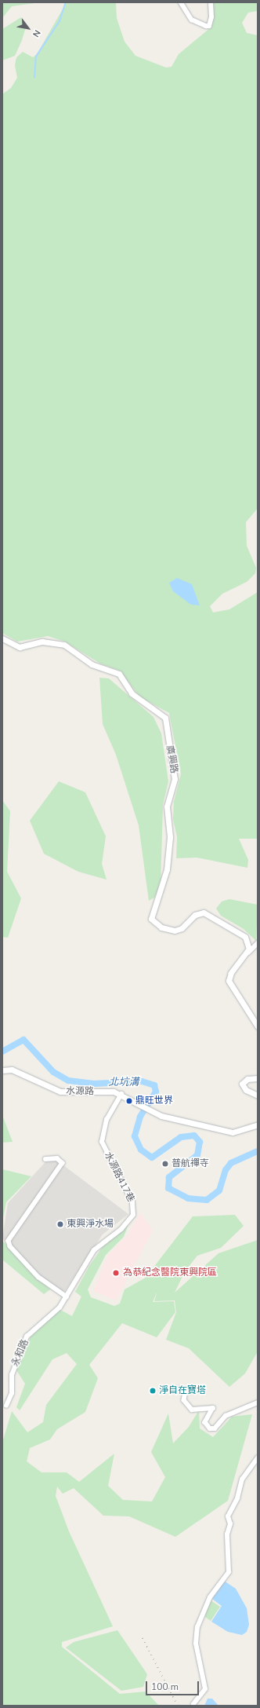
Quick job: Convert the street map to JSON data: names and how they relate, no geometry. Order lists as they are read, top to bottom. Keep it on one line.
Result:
{"streets":{"street":["廣興路","水源路","水源路417巷","永和路"]},"crossings":[["水源路","水源路417巷"],["水源路417巷","永和路"]],"water":["北坑溝"],"places":["鼎旺世界","普航禪寺","東興淨水場","為恭紀念醫院東興院區","淨自在寶塔"],"scale_bar":"100 m","north":"bottom right"}
